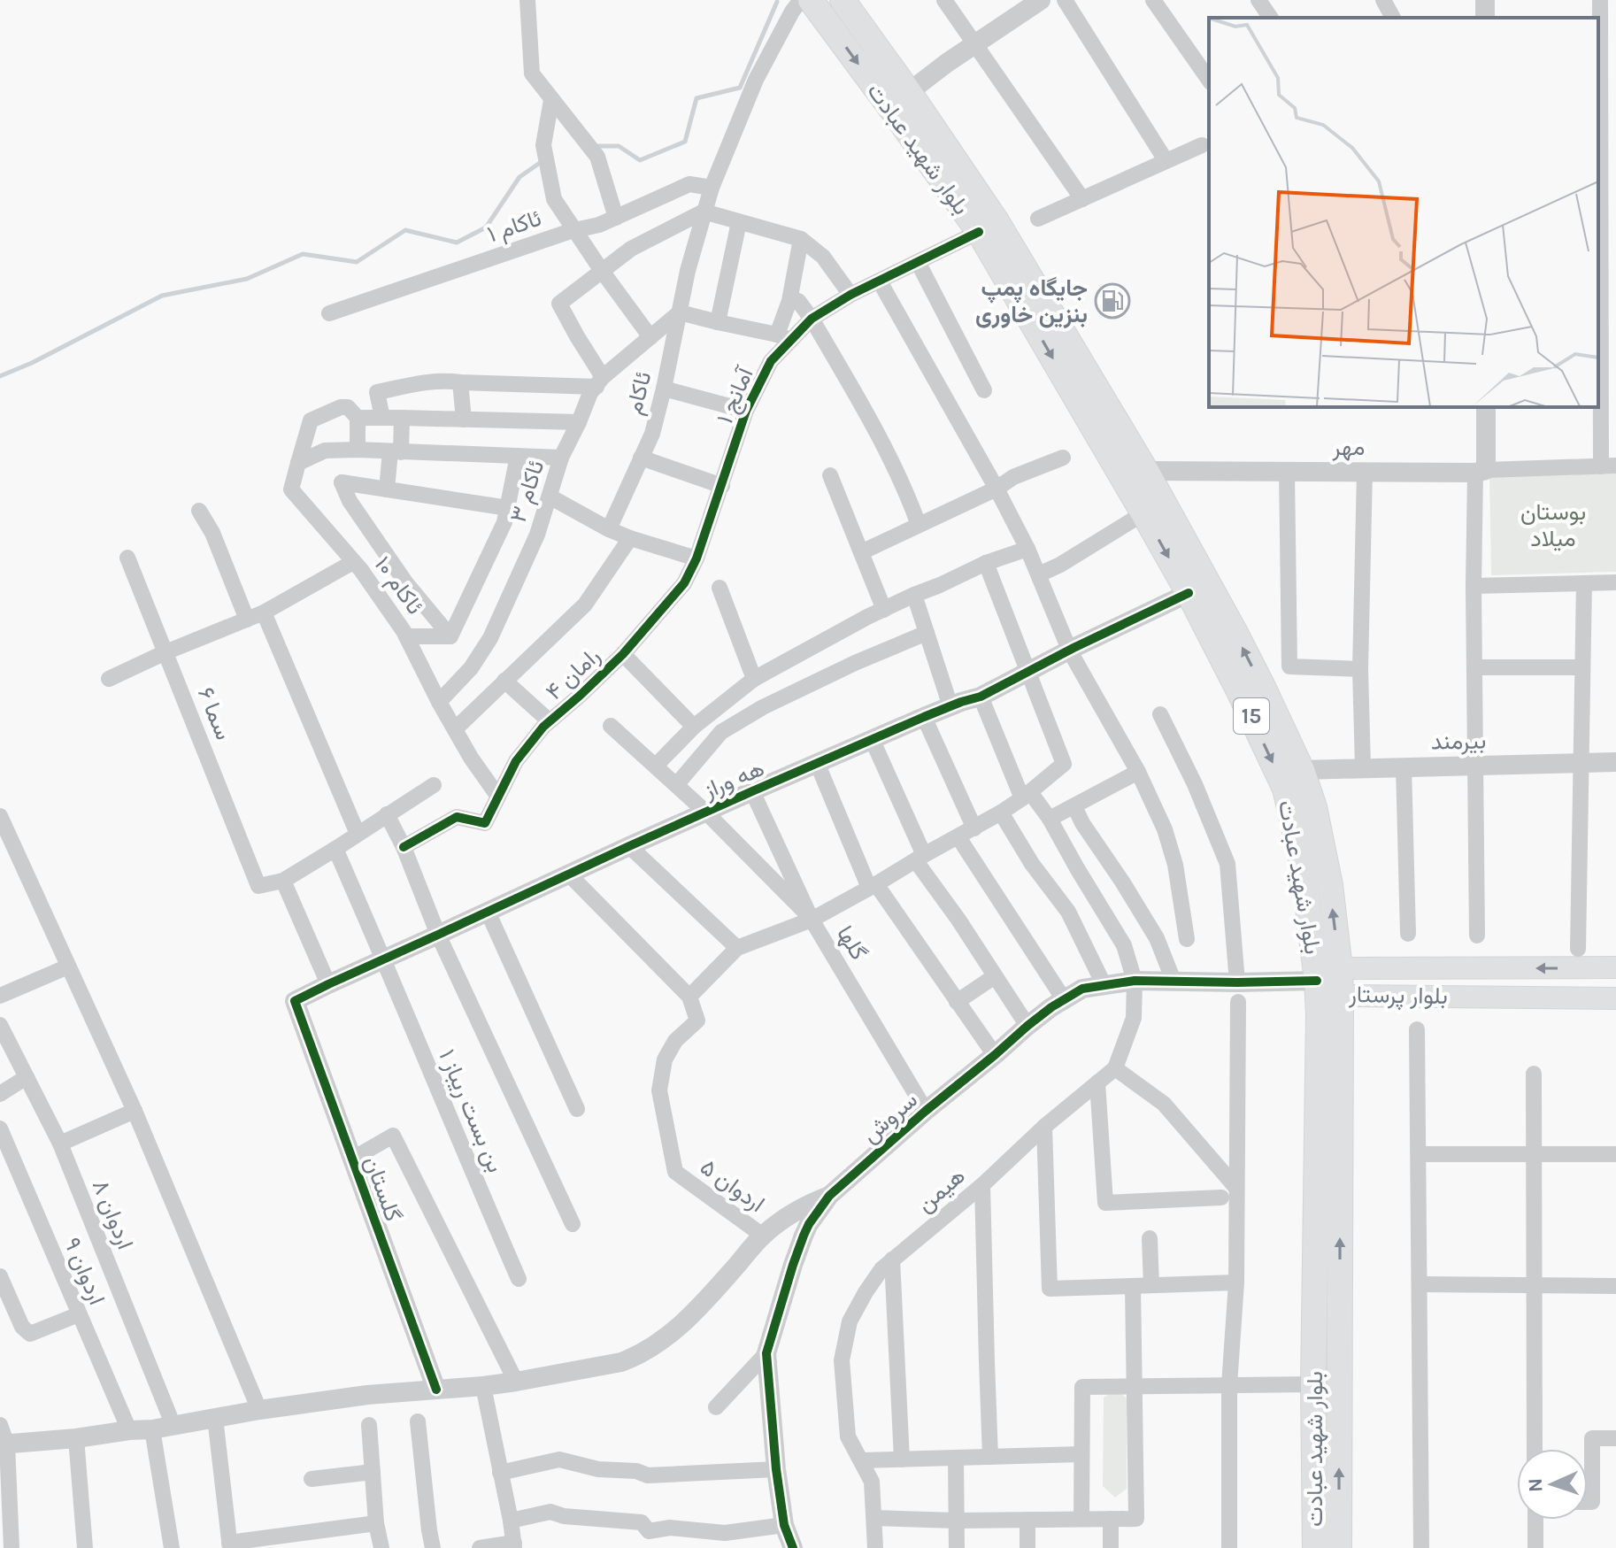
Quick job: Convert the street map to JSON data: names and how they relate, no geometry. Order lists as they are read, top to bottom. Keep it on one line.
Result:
{"streets":{"main road":["بلوار شهید عبادت","15","بلوار پرستار"],"street":["ئاکام ۱","ئاکام","آمانج ۱","مهر","ئاکام ۳","ئاکام ۱۰","رامان ۴","سما ۶","بیرمند","هه وراز","گلها","بن بست ریباز ۱","سروش","اردوان ۵","گلستان","هیمن","اردوان ۸","اردوان ۹"]},"crossings":[["بلوار شهید عبادت","آمانج ۱"],["بلوار شهید عبادت","مهر"],["بلوار شهید عبادت","بیرمند"],["بلوار شهید عبادت","هه وراز"],["بلوار شهید عبادت","بلوار پرستار"],["بلوار شهید عبادت","سروش"],["ئاکام ۱","ئاکام"],["ئاکام","ئاکام ۳"],["آمانج ۱","رامان ۴"],["ئاکام ۳","ئاکام ۱۰"],["ئاکام ۱۰","رامان ۴"],["هه وراز","گلها"],["هه وراز","بن بست ریباز ۱"],["هه وراز","گلستان"],["گلها","سروش"],["بلوار پرستار","سروش"]],"parks":["بوستان میلاد"],"places":{"fuel station":["جایگاه پمپ بنزین خاوری"]},"north":"left"}
